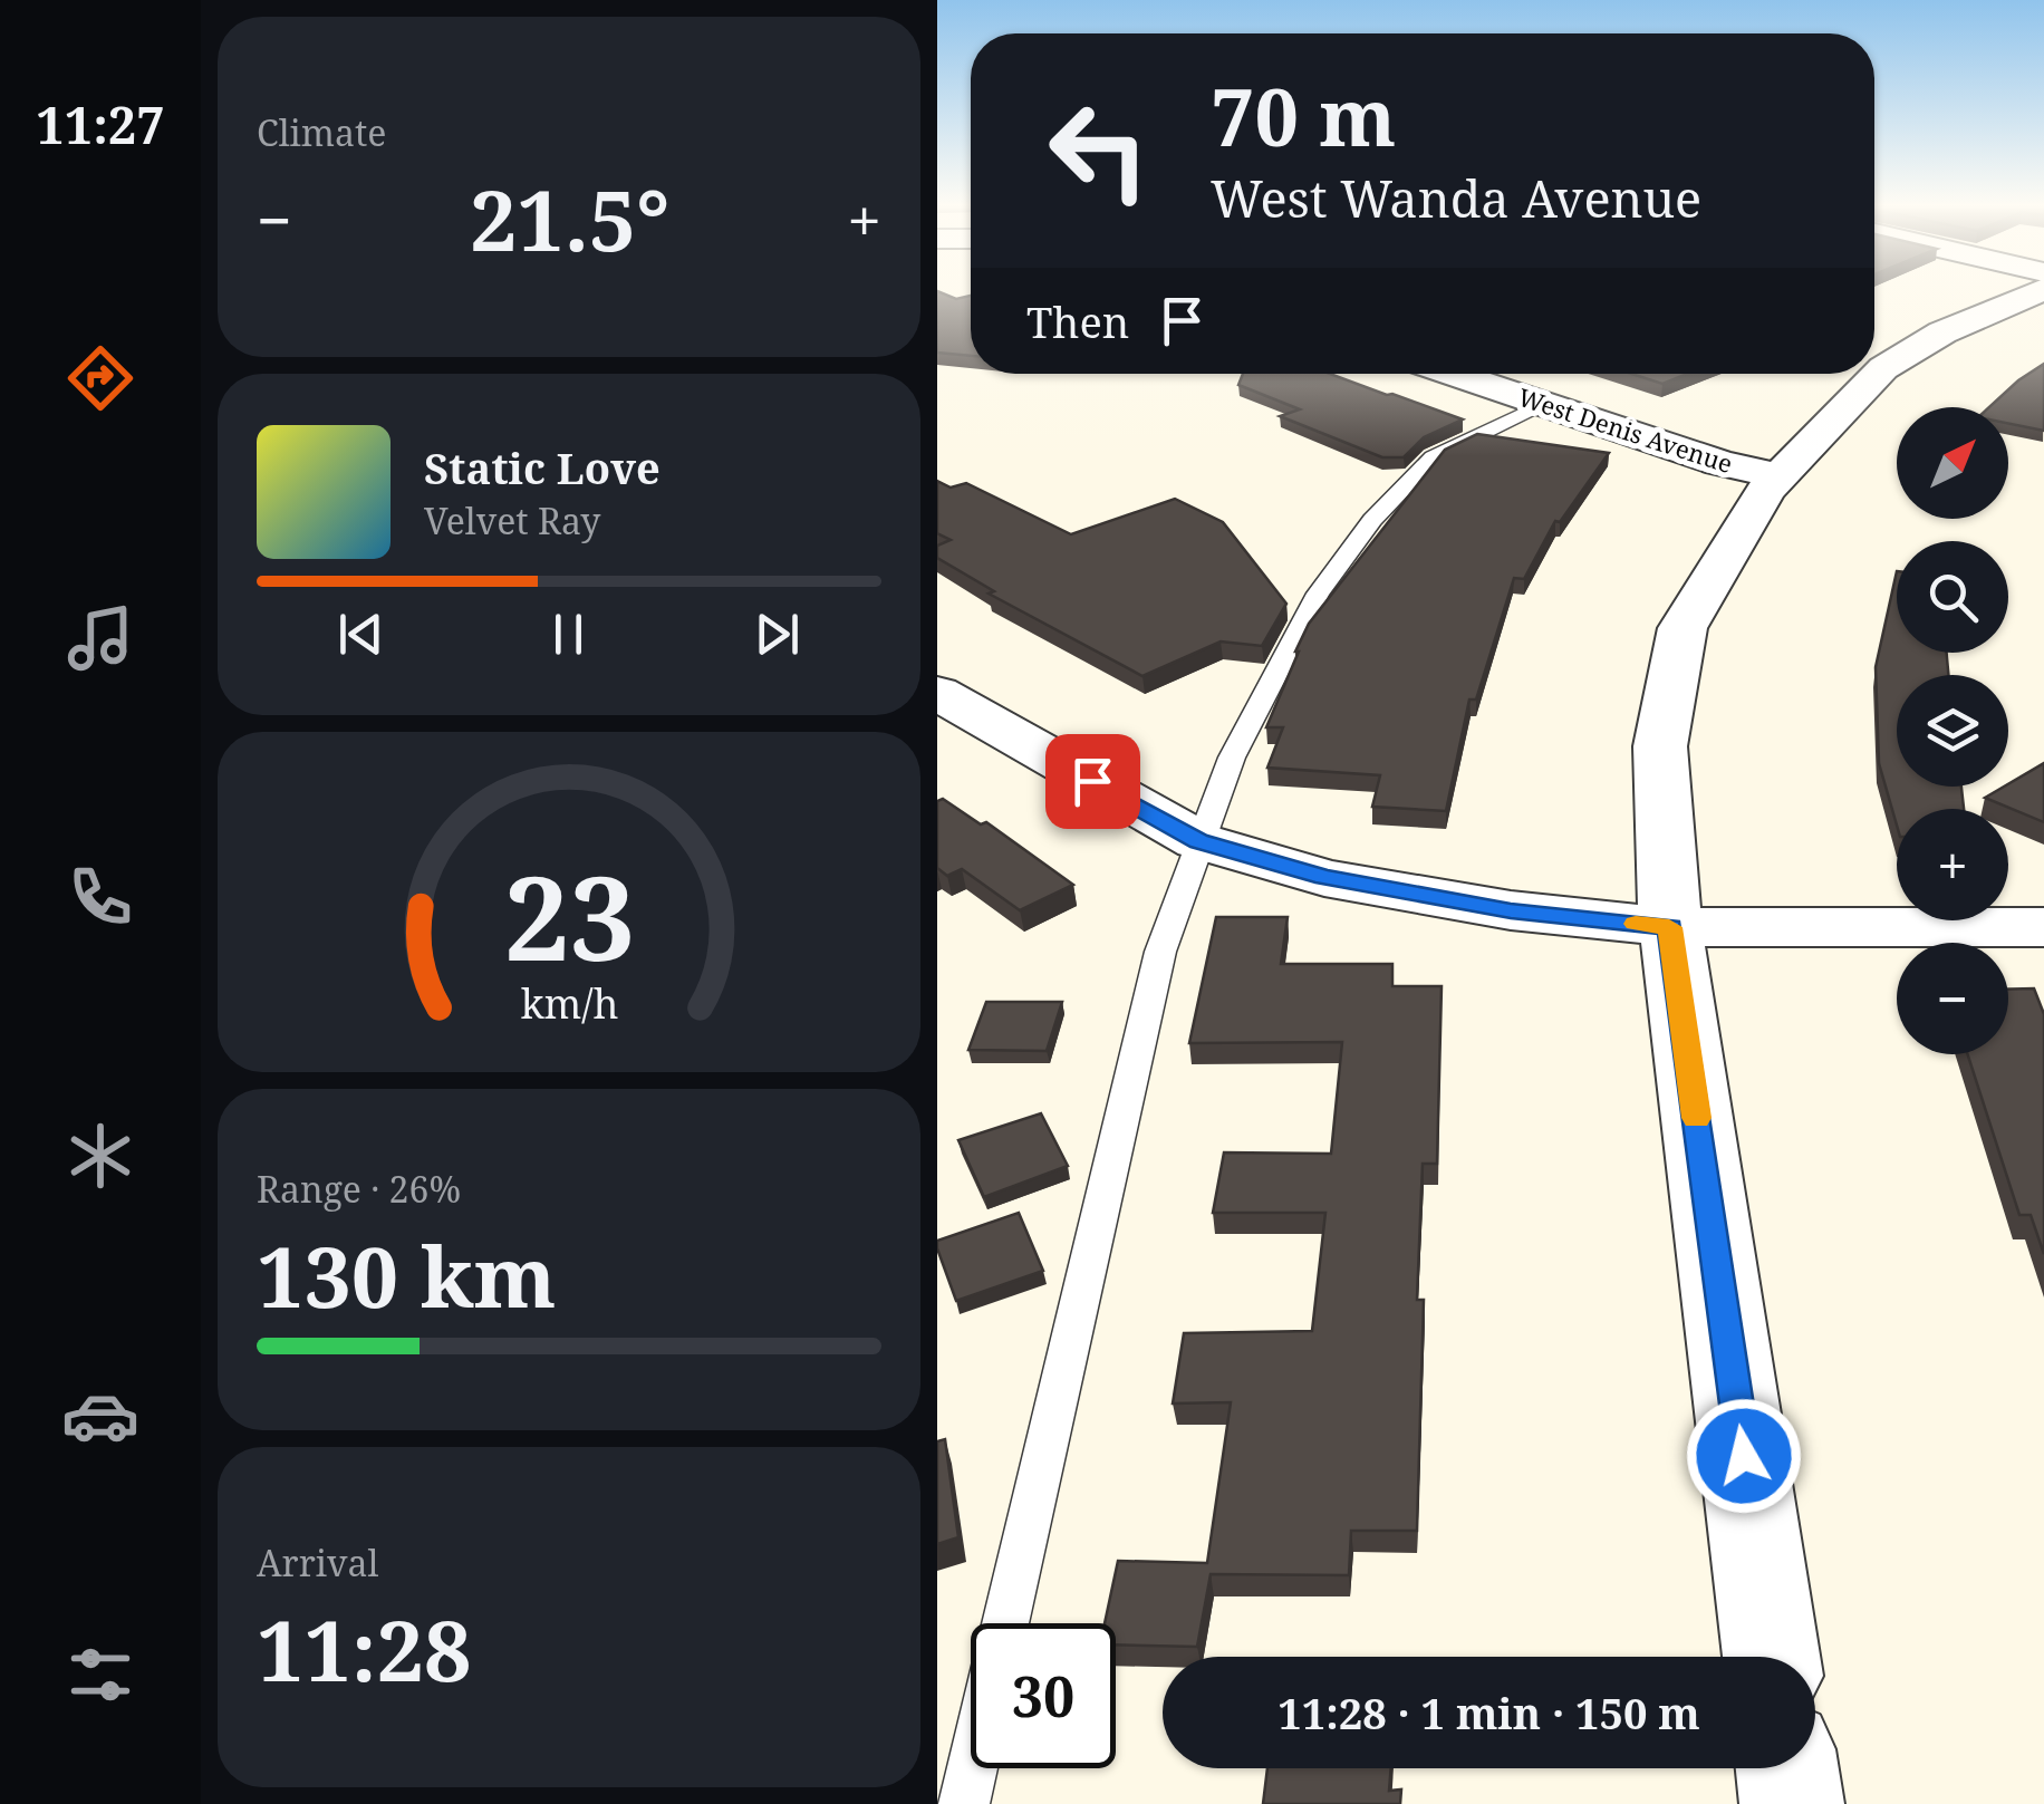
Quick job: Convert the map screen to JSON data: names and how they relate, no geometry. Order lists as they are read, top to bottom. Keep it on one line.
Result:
{"streets":{"street":["West Denis Avenue"]},"north":"top right","page":{"tabs":"11:27","tile":["Climate",["Range · 26%","130 km"],["Arrival","11:28"]],"turn":["70 m","West Wanda Avenue"],"heat":["−","21.5°","+"],"then":"Then","map_buttons":["+","−"],"song":["Static Love","Velvet Ray"],"limit":"30","trip":"11:28 · 1 min · 150 m","gauge":["23","km/h"]}}
